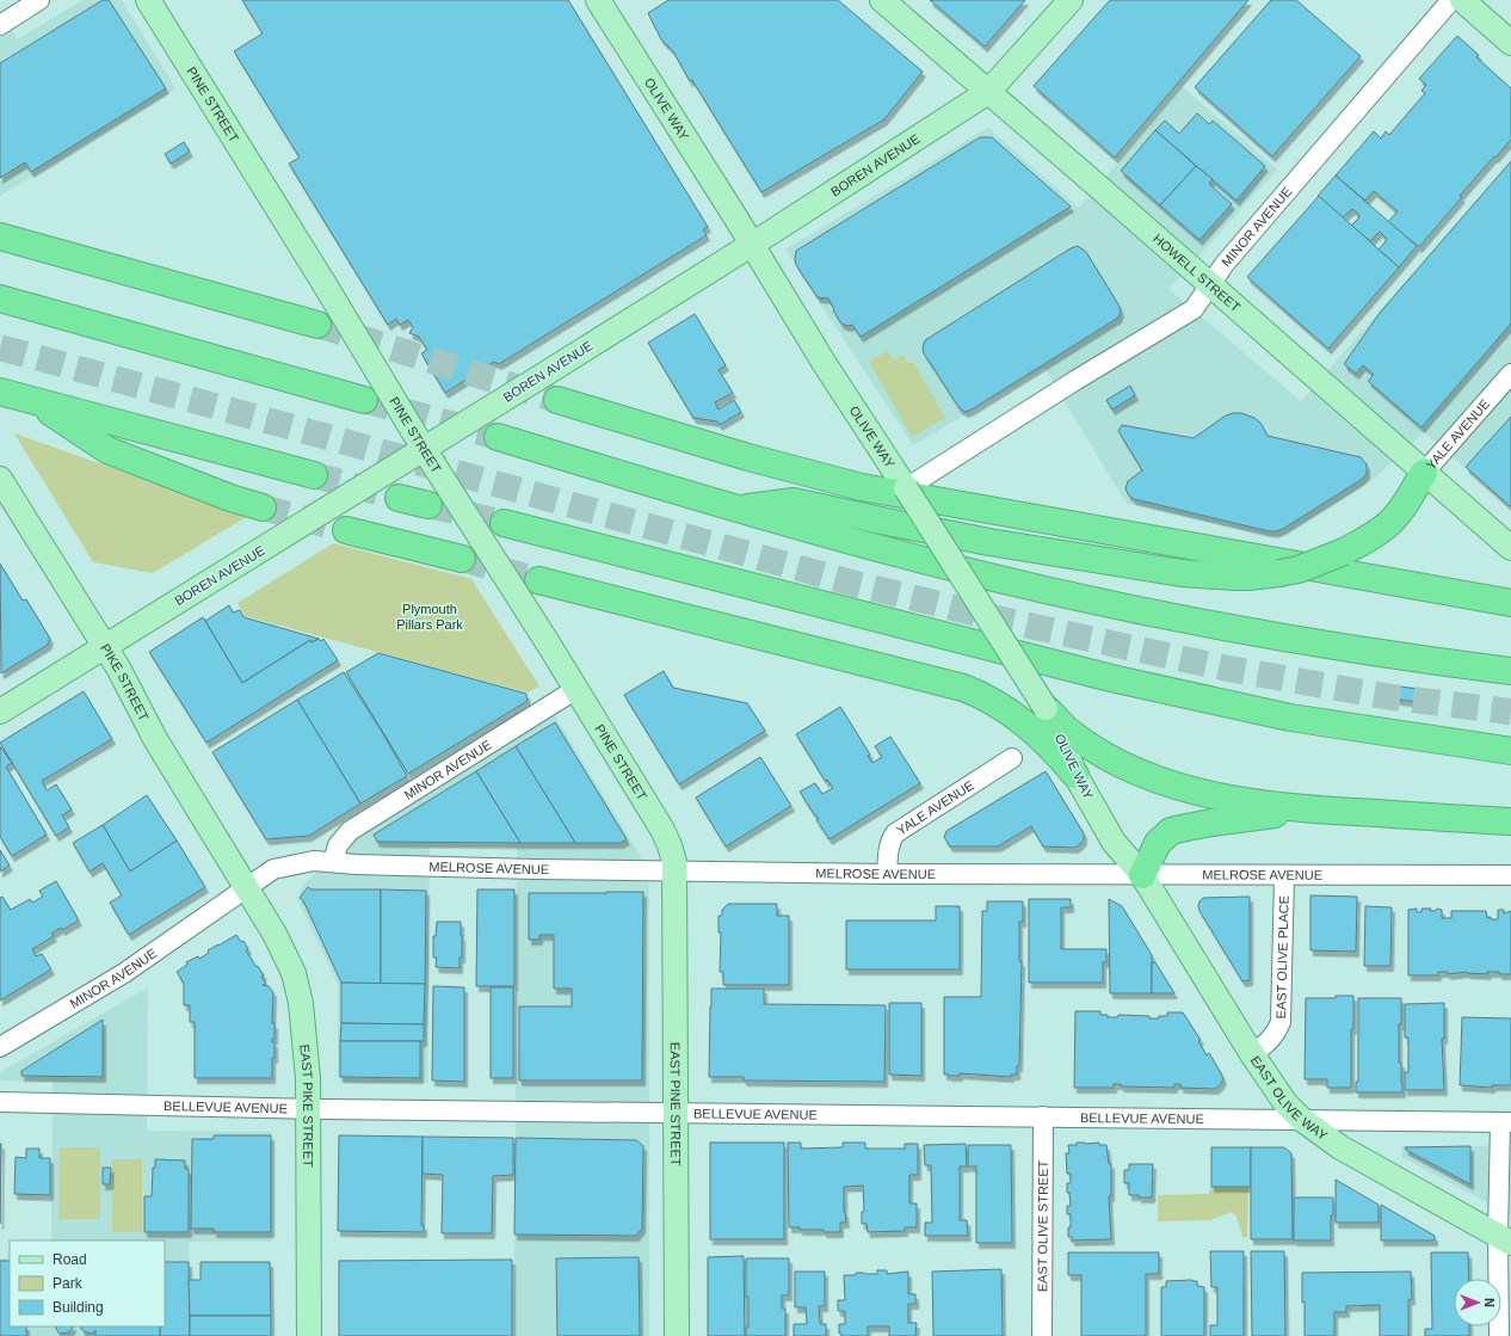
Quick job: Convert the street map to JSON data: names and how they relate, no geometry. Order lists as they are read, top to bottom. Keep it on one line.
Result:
{"streets":{"main road":["PINE STREET","OLIVE WAY","BOREN AVENUE","HOWELL STREET","PIKE STREET","EAST OLIVE WAY","EAST PINE STREET","EAST PIKE STREET"],"street":["MINOR AVENUE","YALE AVENUE","MELROSE AVENUE","EAST OLIVE PLACE","BELLEVUE AVENUE","EAST OLIVE STREET"]},"crossings":[["PINE STREET","BOREN AVENUE"],["PINE STREET","MINOR AVENUE"],["PINE STREET","MELROSE AVENUE"],["PINE STREET","EAST PINE STREET"],["OLIVE WAY","BOREN AVENUE"],["OLIVE WAY","MINOR AVENUE"],["OLIVE WAY","MELROSE AVENUE"],["OLIVE WAY","EAST OLIVE WAY"],["BOREN AVENUE","HOWELL STREET"],["BOREN AVENUE","PIKE STREET"],["MINOR AVENUE","HOWELL STREET"],["MINOR AVENUE","PIKE STREET"],["MINOR AVENUE","MELROSE AVENUE"],["MINOR AVENUE","EAST PIKE STREET"],["HOWELL STREET","YALE AVENUE"],["YALE AVENUE","MELROSE AVENUE"],["PIKE STREET","MELROSE AVENUE"],["PIKE STREET","EAST PIKE STREET"],["MELROSE AVENUE","EAST OLIVE PLACE"],["MELROSE AVENUE","EAST OLIVE WAY"],["MELROSE AVENUE","EAST PINE STREET"],["MELROSE AVENUE","EAST PIKE STREET"],["EAST OLIVE PLACE","EAST OLIVE WAY"],["EAST OLIVE WAY","BELLEVUE AVENUE"],["EAST PINE STREET","BELLEVUE AVENUE"],["EAST PIKE STREET","BELLEVUE AVENUE"],["BELLEVUE AVENUE","EAST OLIVE STREET"]],"parks":["Plymouth Pillars Park"],"legend":["Road","Park","Building"],"north":"right"}
